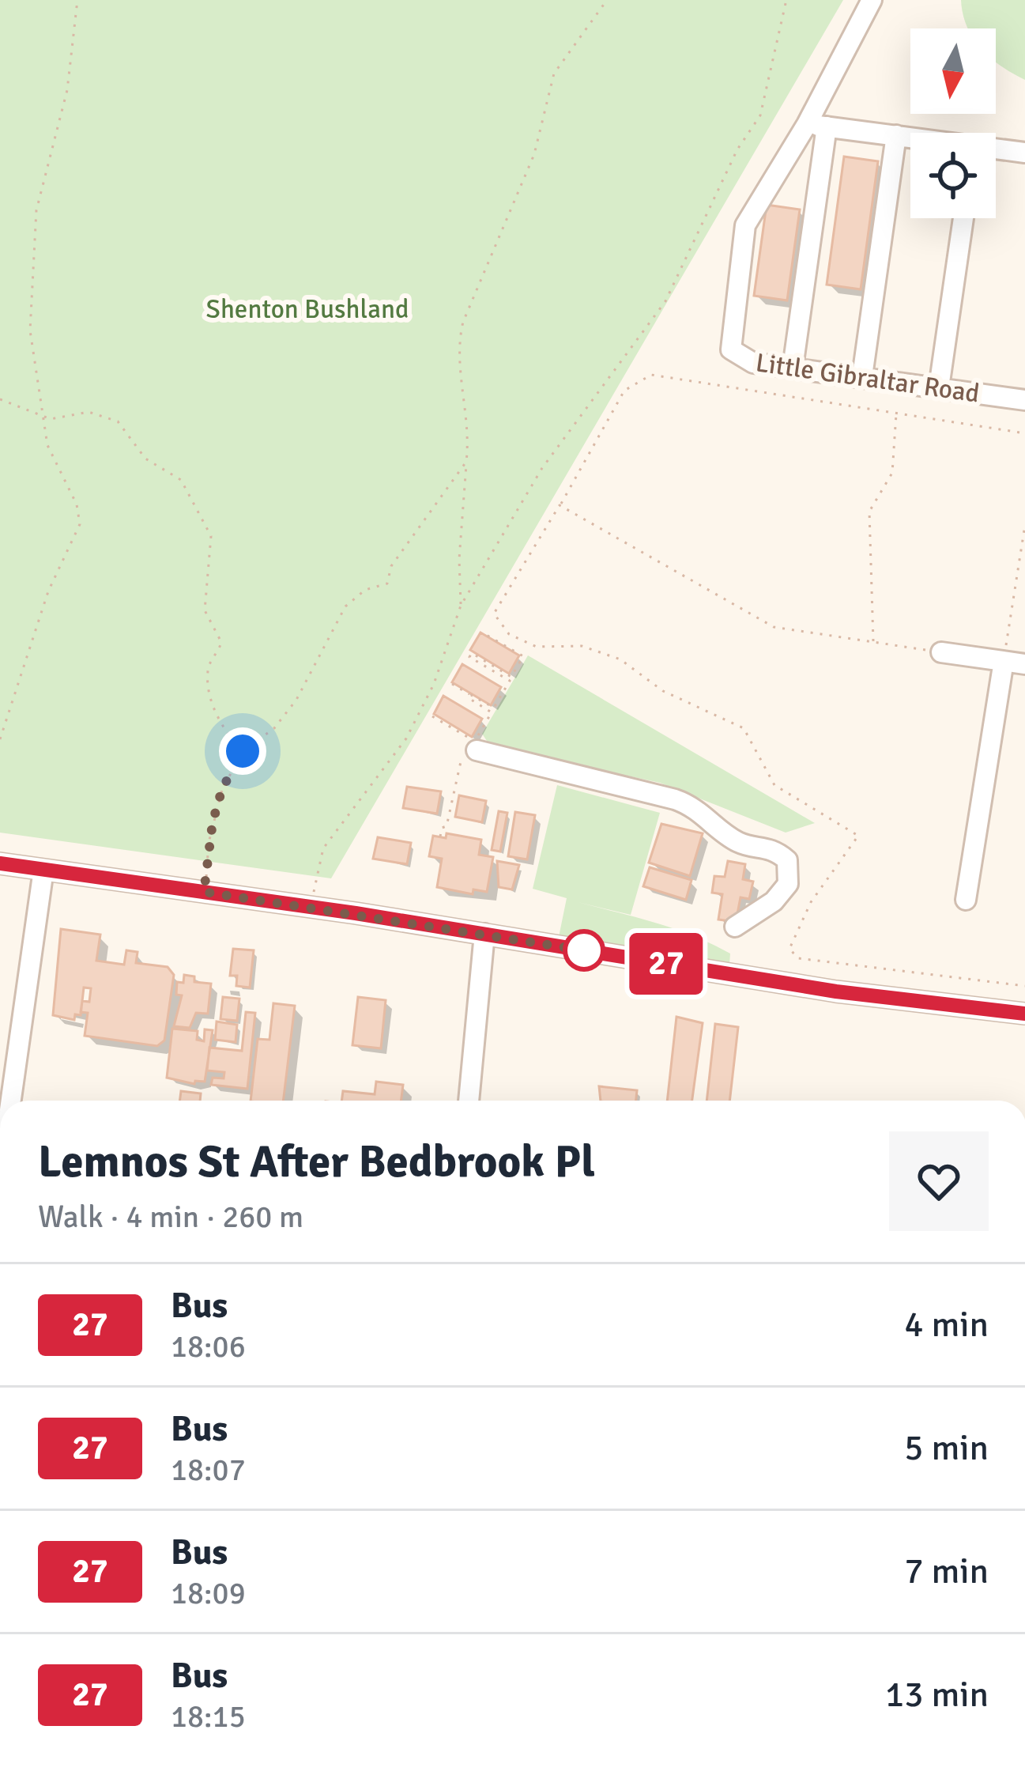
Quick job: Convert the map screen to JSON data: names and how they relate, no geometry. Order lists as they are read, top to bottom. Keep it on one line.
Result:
{"streets":{"street":["Little Gibraltar Road"]},"parks":["Shenton Bushland"],"lines":["bus line 27"],"north":"bottom","page":{"on_map":"27","heading":["Lemnos St After Bedbrook Pl","Walk · 4 min · 260 m"],"list":[{"mark":"27","name":"Bus","note":"18:06","value":"4 min"},{"mark":"27","name":"Bus","note":"18:07","value":"5 min"},{"mark":"27","name":"Bus","note":"18:09","value":"7 min"},{"mark":"27","name":"Bus","note":"18:15","value":"13 min"}]}}
